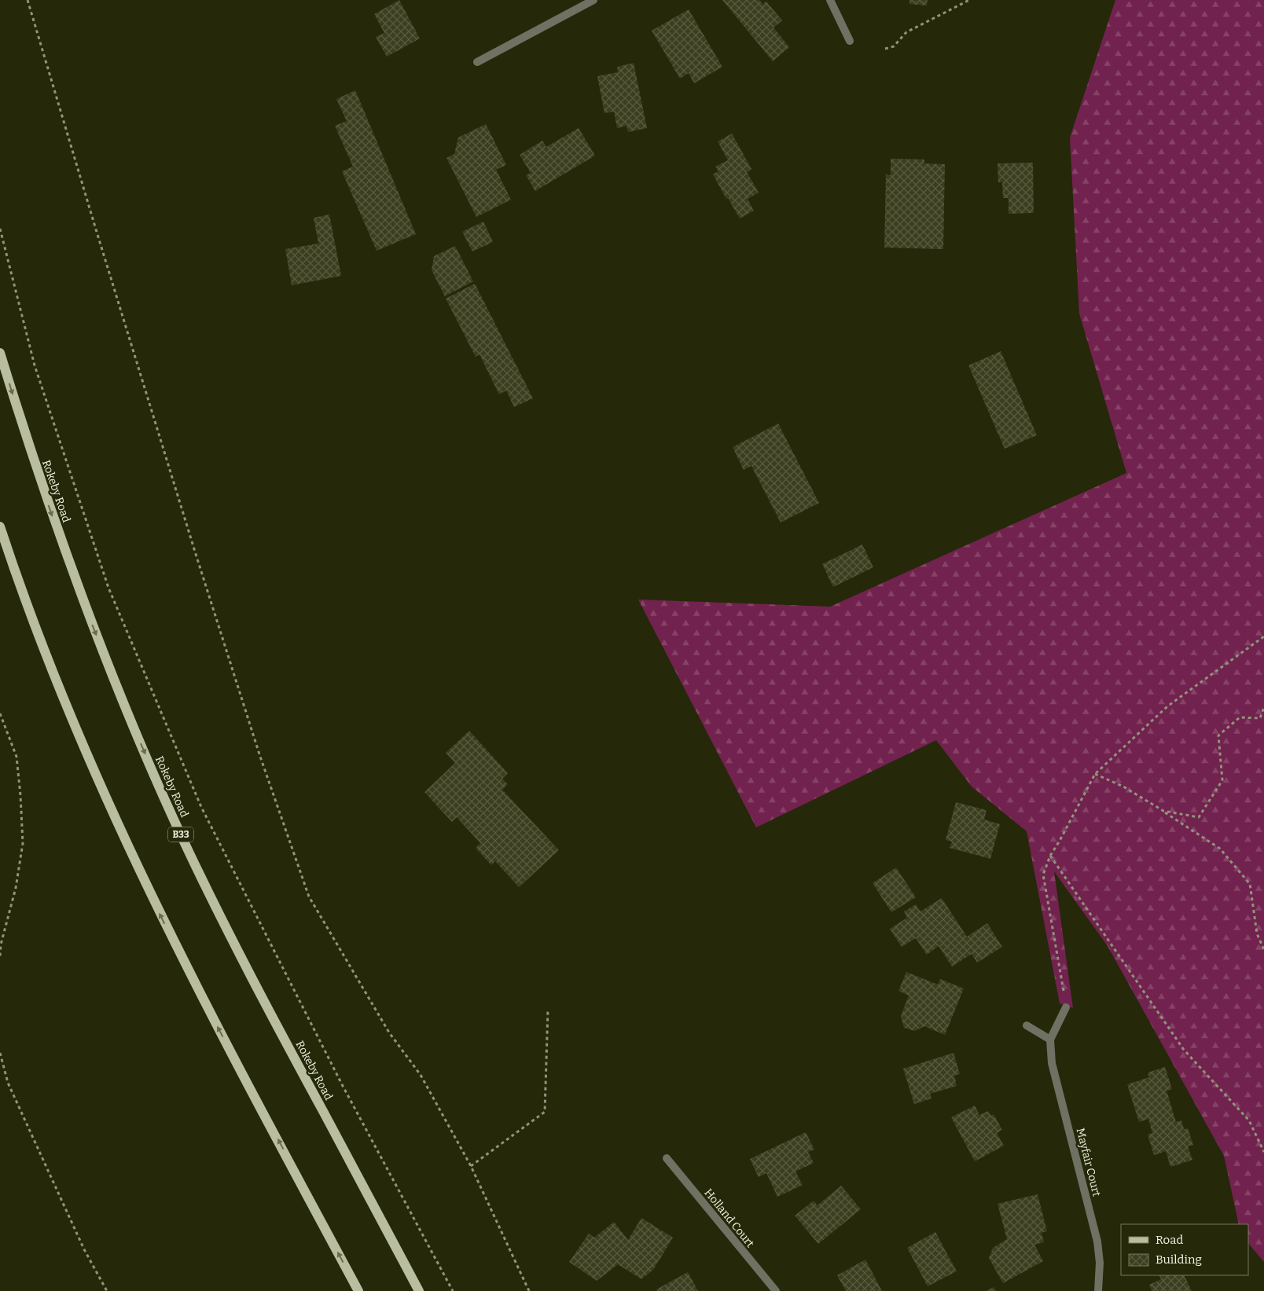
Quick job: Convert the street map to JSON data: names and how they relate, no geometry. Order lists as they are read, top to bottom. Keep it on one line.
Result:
{"streets":{"main road":["Rokeby Road","B33"],"street":["Mayfair Court","Holland Court"]},"legend":["Road","Building"]}
